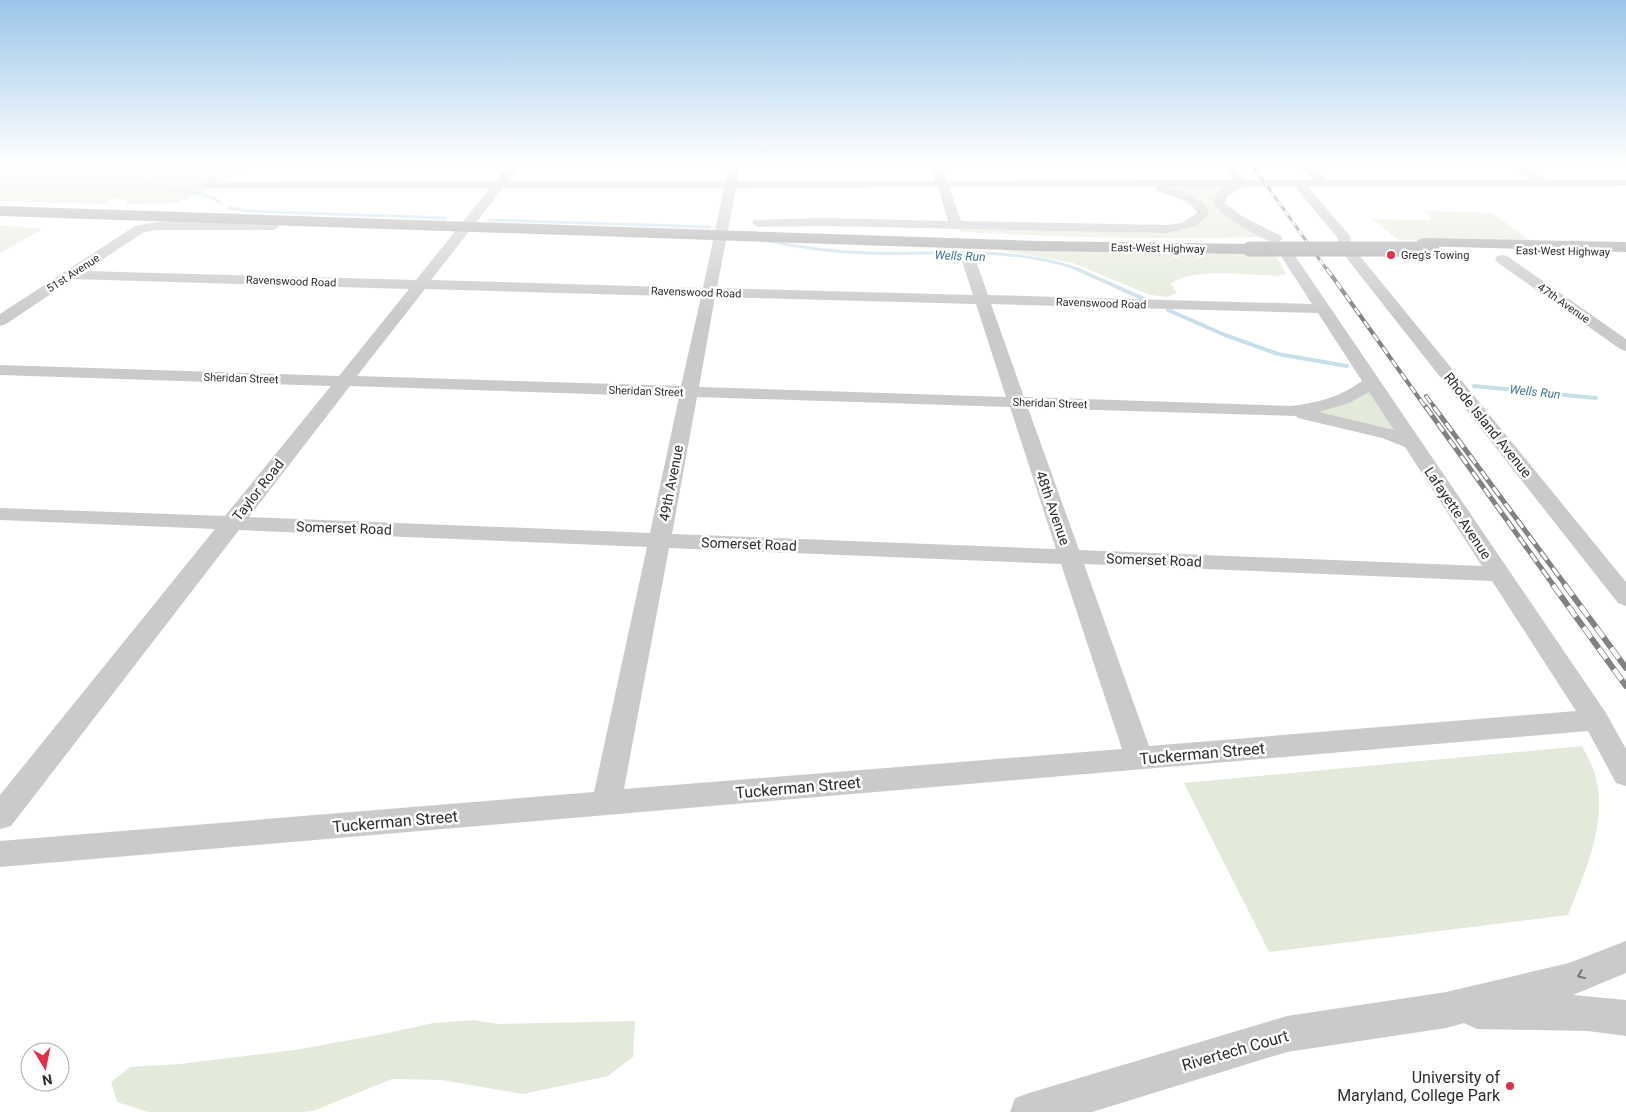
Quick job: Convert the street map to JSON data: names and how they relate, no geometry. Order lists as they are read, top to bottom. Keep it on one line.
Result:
{"streets":{"main road":["East-West Highway"],"street":["51st Avenue","Ravenswood Road","47th Avenue","Sheridan Street","Rhode Island Avenue","49th Avenue","Taylor Road","48th Avenue","Lafayette Avenue","Somerset Road","Tuckerman Street","Rivertech Court"]},"crossings":[["East-West Highway","49th Avenue"],["East-West Highway","Taylor Road"],["51st Avenue","Ravenswood Road"],["Ravenswood Road","49th Avenue"],["Ravenswood Road","Taylor Road"],["Ravenswood Road","48th Avenue"],["Ravenswood Road","Lafayette Avenue"],["Sheridan Street","49th Avenue"],["Sheridan Street","Taylor Road"],["Sheridan Street","48th Avenue"],["Sheridan Street","Lafayette Avenue"],["49th Avenue","Somerset Road"],["49th Avenue","Tuckerman Street"],["Taylor Road","Somerset Road"],["48th Avenue","Somerset Road"],["48th Avenue","Tuckerman Street"],["Lafayette Avenue","Somerset Road"],["Lafayette Avenue","Tuckerman Street"]],"water":["Wells Run"],"places":["Greg's Towing","University of Maryland, College Park"],"north":"bottom"}
